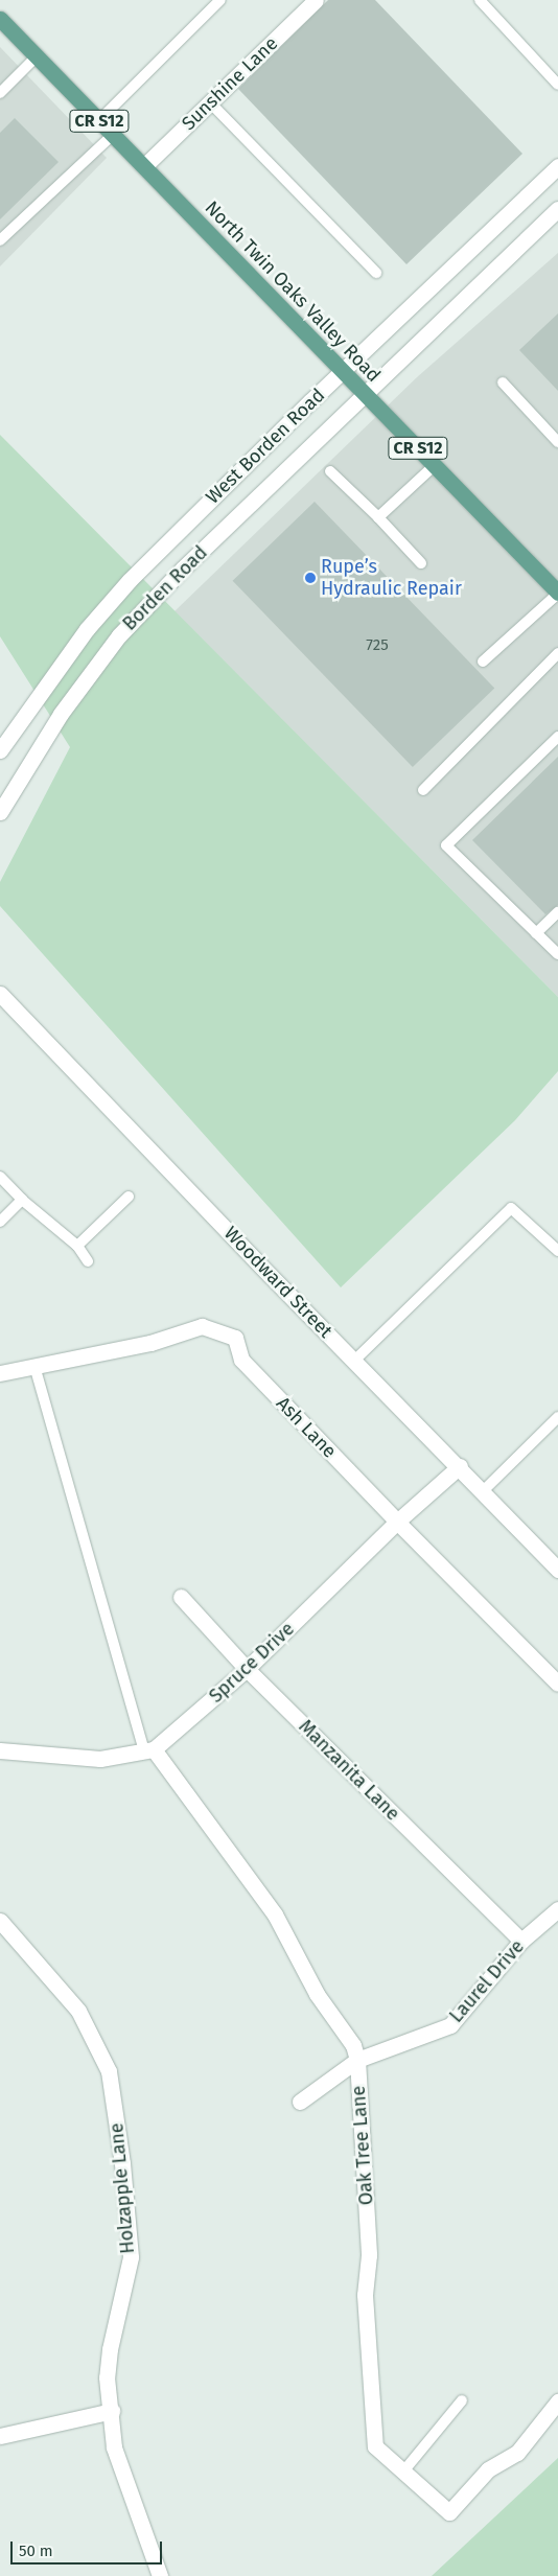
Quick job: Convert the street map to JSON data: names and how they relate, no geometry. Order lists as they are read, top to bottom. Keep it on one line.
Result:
{"streets":{"main road":["CR S12","North Twin Oaks Valley Road"],"street":["Sunshine Lane","West Borden Road","Borden Road","Woodward Street","Ash Lane","Spruce Drive","Manzanita Lane","Laurel Drive","Oak Tree Lane","Holzapple Lane"]},"crossings":[["Sunshine Lane","North Twin Oaks Valley Road"],["North Twin Oaks Valley Road","West Borden Road"],["North Twin Oaks Valley Road","Borden Road"],["Woodward Street","Spruce Drive"],["Ash Lane","Spruce Drive"],["Spruce Drive","Manzanita Lane"],["Spruce Drive","Oak Tree Lane"],["Manzanita Lane","Laurel Drive"],["Laurel Drive","Oak Tree Lane"]],"places":["Rupe’s Hydraulic Repair"],"house_numbers":["725"],"scale_bar":"50 m"}
